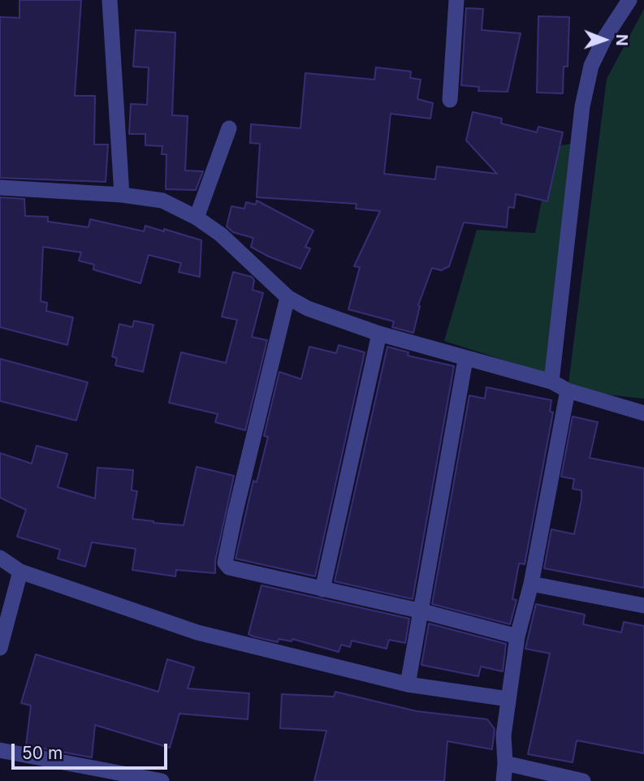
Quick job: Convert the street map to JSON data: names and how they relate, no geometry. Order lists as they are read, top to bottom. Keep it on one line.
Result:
{"scale_bar":"50 m","north":"right"}
